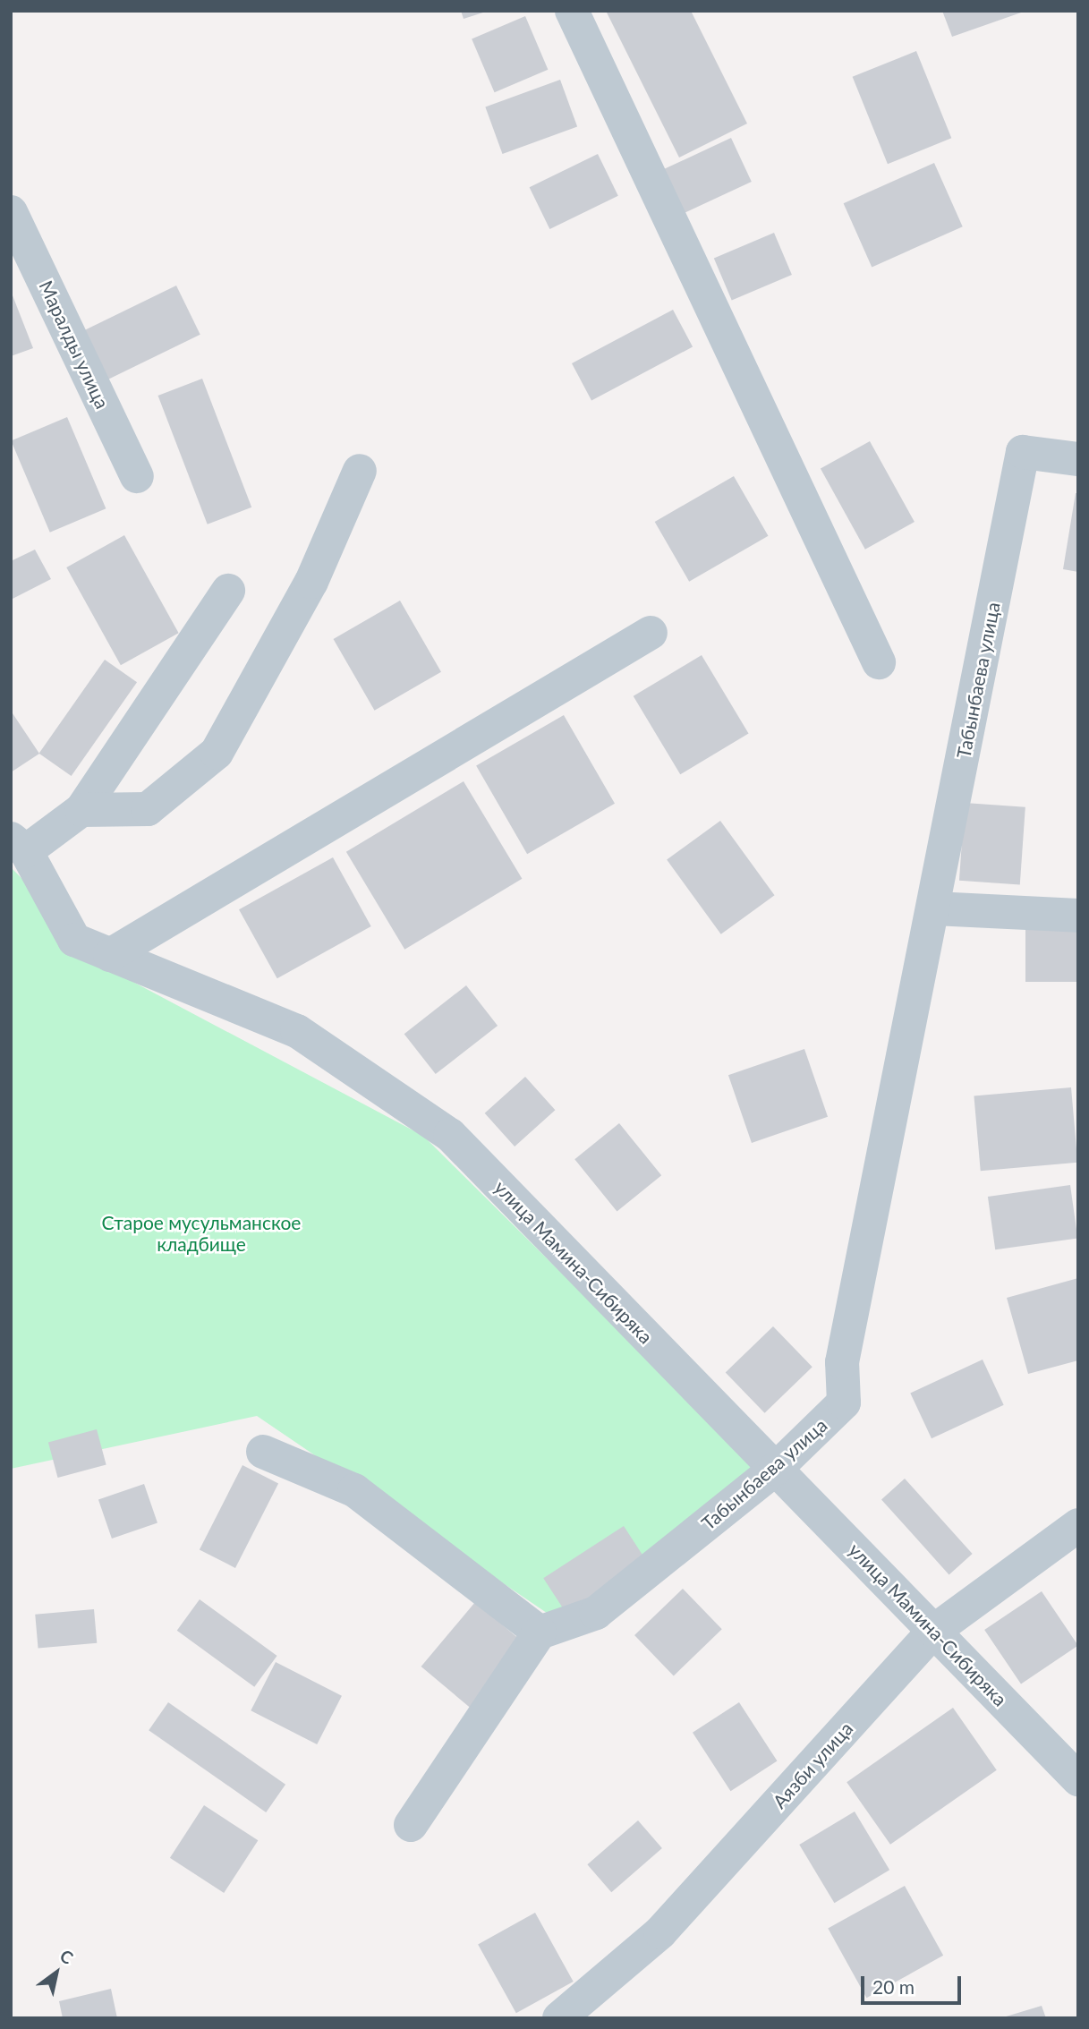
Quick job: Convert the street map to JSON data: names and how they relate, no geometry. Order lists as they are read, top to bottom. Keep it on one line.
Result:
{"streets":{"street":["Маралды улица","Табынбаева улица","улица Мамина-Сибиряка","Аязби улица"]},"crossings":[["Табынбаева улица","улица Мамина-Сибиряка"],["улица Мамина-Сибиряка","Аязби улица"]],"parks":["Старое мусульманское кладбище"],"scale_bar":"20 m","north":"top right"}
